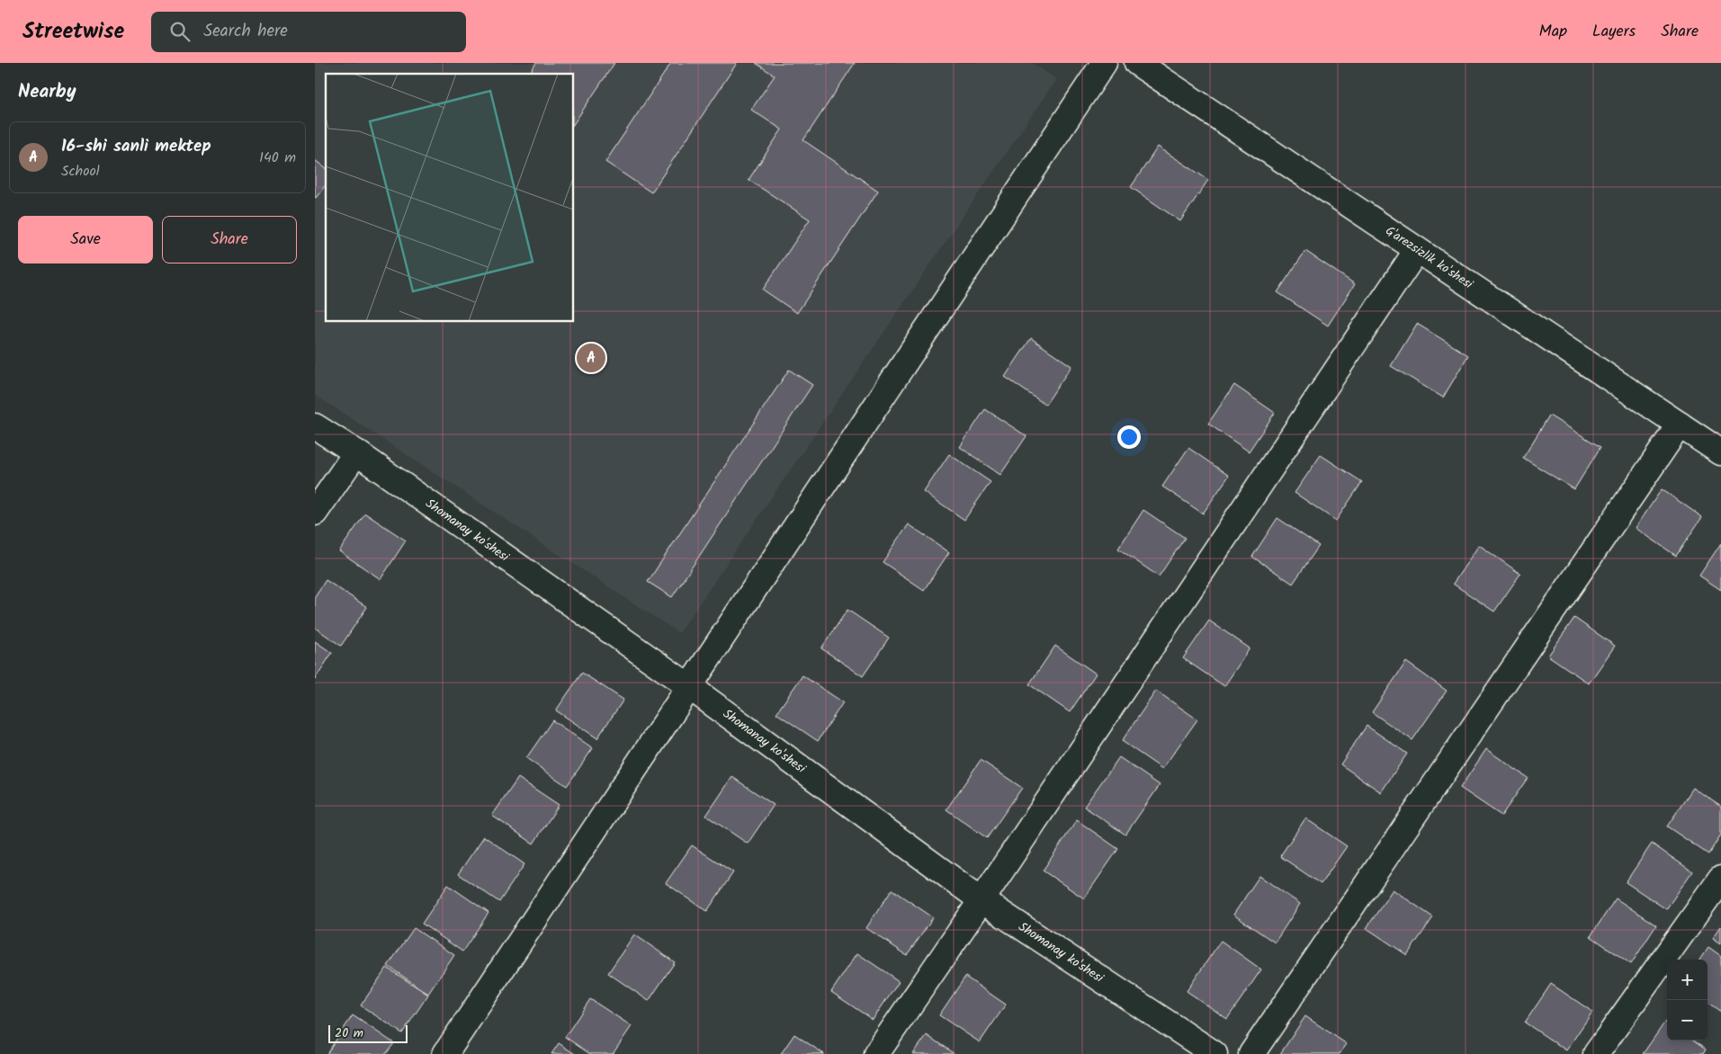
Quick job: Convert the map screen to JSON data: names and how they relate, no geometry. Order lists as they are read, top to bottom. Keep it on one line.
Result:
{"streets":{"street":["G'arezsizlik ko'shesi","Shomanay ko'shesi"]},"scale_bar":"20 m","page":{"header":"Streetwise","search":"Search here","nav":["Map","Layers","Share"],"heading":"Nearby","list":[{"mark":"A","name":"16-shi sanli mektep","note":"School","value":"140 m"}],"buttons":["Save","Share"],"pins":"A","map_buttons":["+","−"],"scale":"20 m"}}
